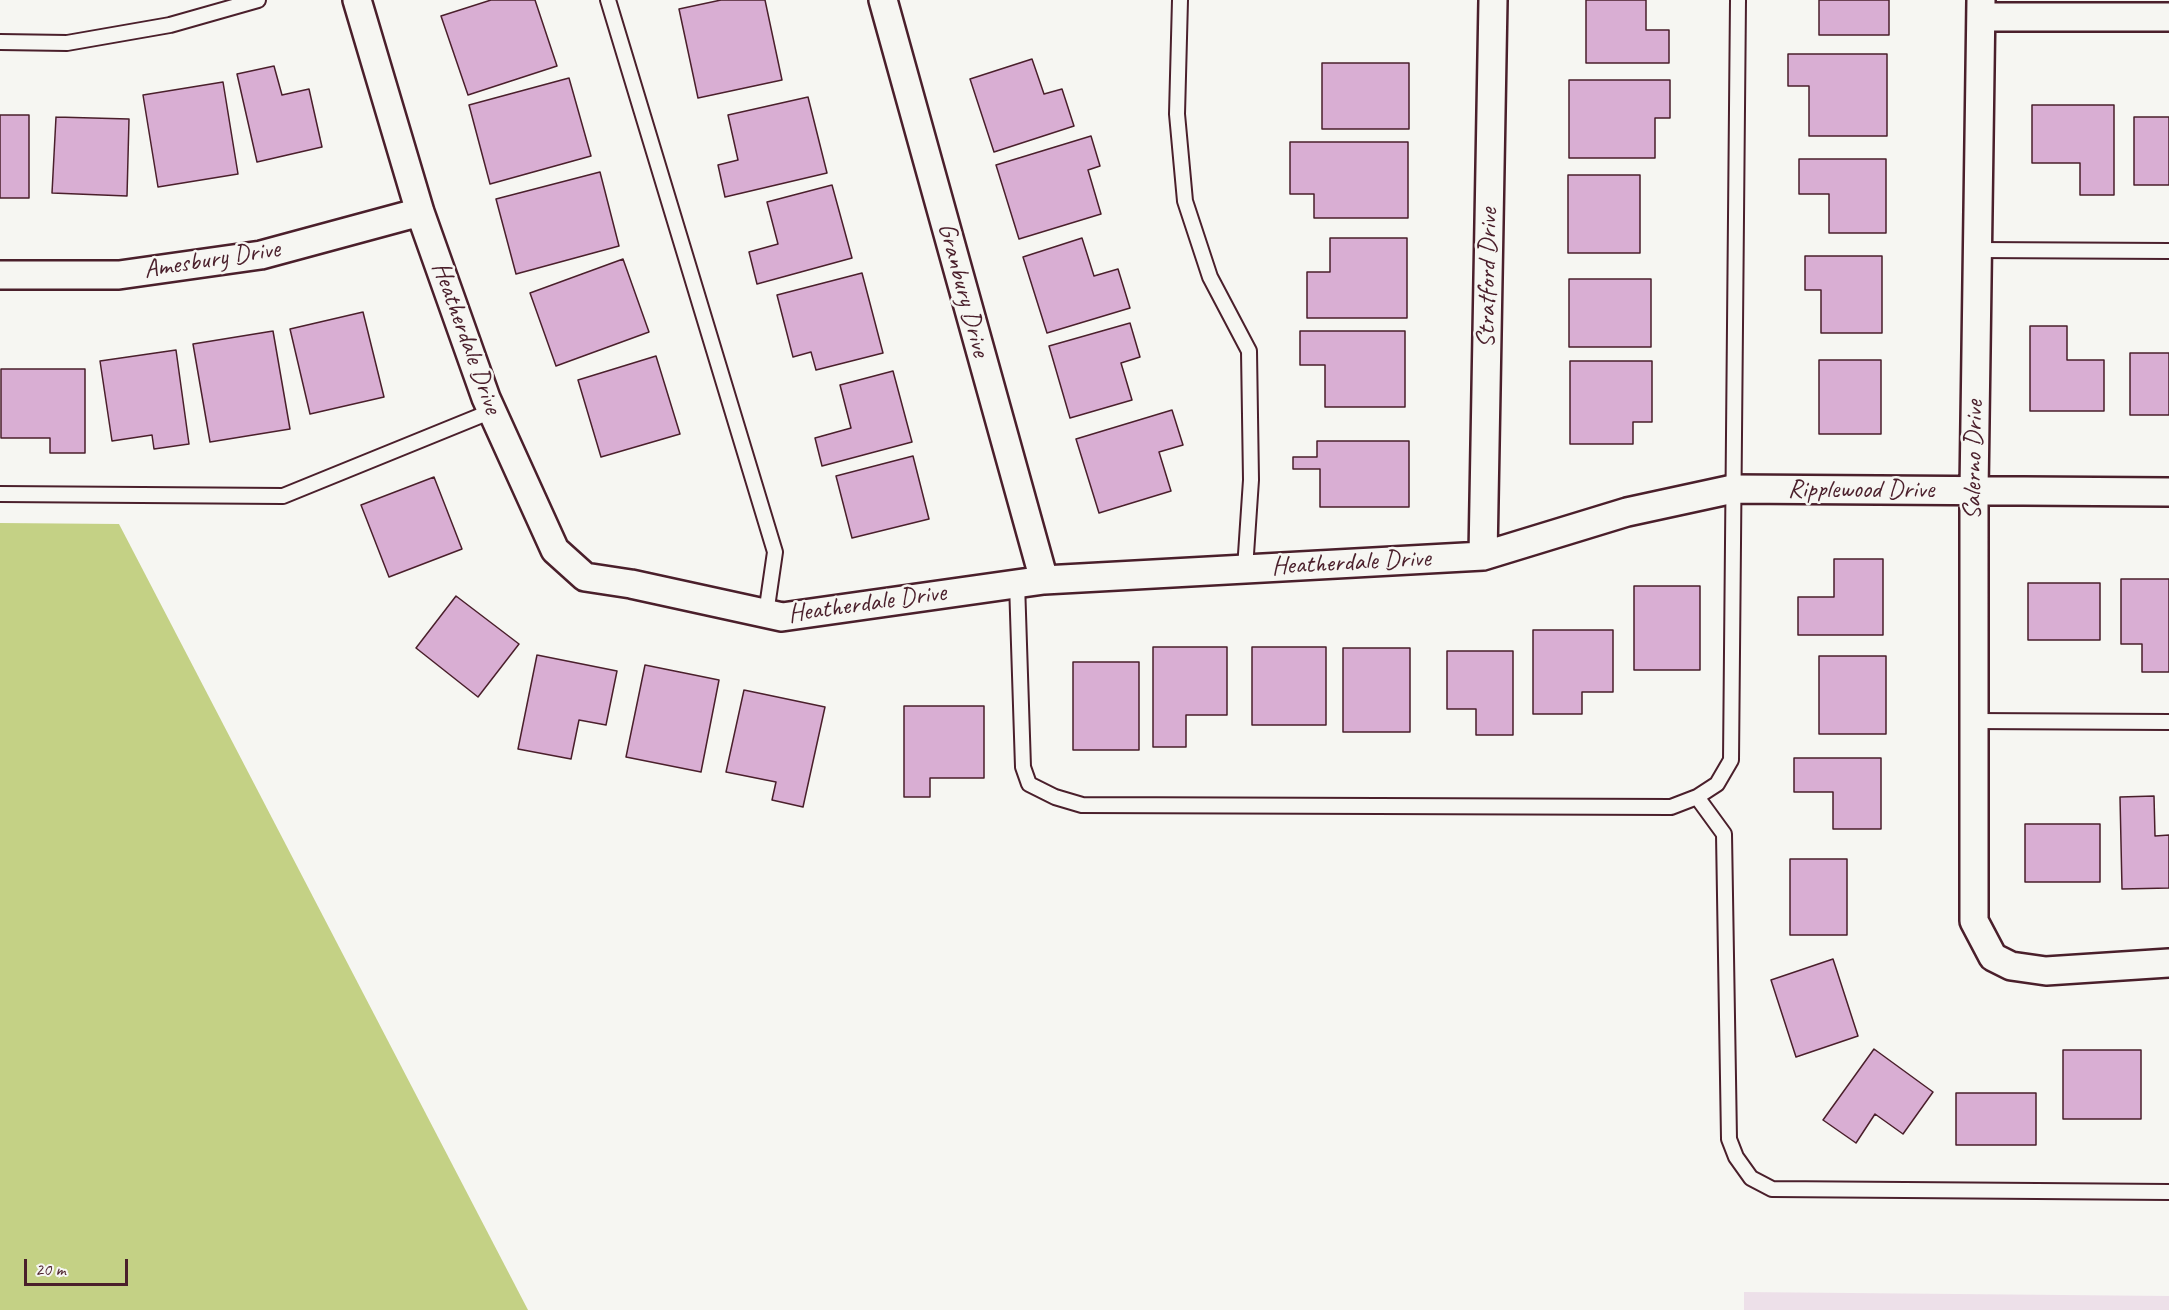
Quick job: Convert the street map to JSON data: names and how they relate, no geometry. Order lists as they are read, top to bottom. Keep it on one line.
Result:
{"streets":{"street":["Amesbury Drive","Stratford Drive","Granbury Drive","Heatherdale Drive","Salerno Drive","Ripplewood Drive"]},"crossings":[["Amesbury Drive","Heatherdale Drive"],["Stratford Drive","Heatherdale Drive"],["Granbury Drive","Heatherdale Drive"],["Heatherdale Drive","Ripplewood Drive"],["Salerno Drive","Ripplewood Drive"]],"scale_bar":"20 m"}
